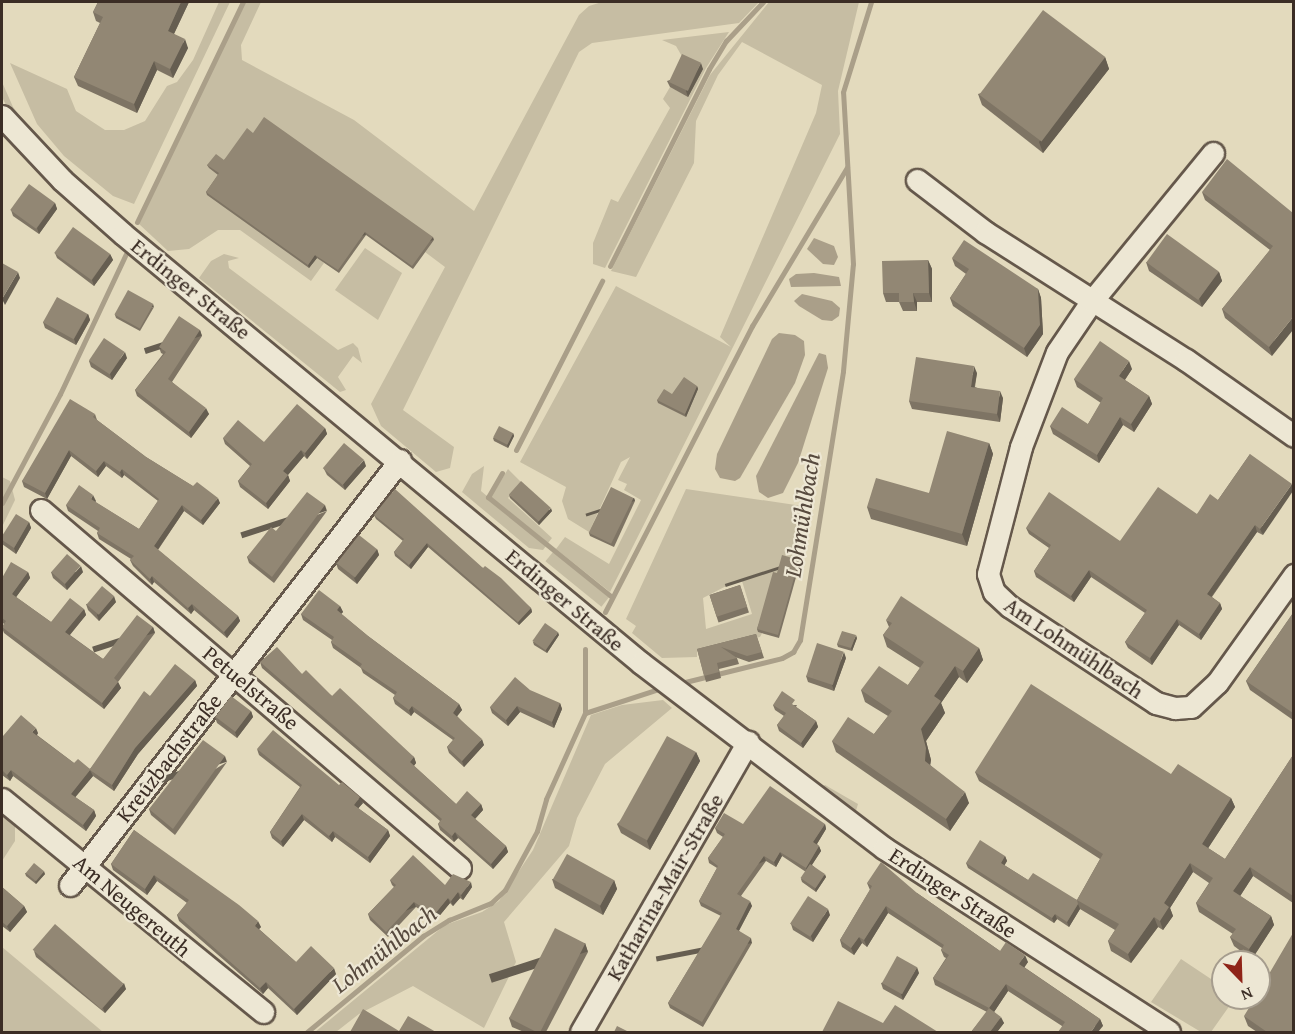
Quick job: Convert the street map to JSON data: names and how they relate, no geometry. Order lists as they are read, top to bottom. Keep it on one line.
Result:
{"streets":{"street":["Erdinger Straße","Am Lohmühlbach","Petuelstraße","Kreuzbachstraße","Katharina-Mair-Straße","Am Neugereuth"]},"crossings":[["Erdinger Straße","Kreuzbachstraße"],["Erdinger Straße","Katharina-Mair-Straße"],["Petuelstraße","Kreuzbachstraße"],["Kreuzbachstraße","Am Neugereuth"]],"water":["Lohmühlbach"],"north":"bottom right"}
